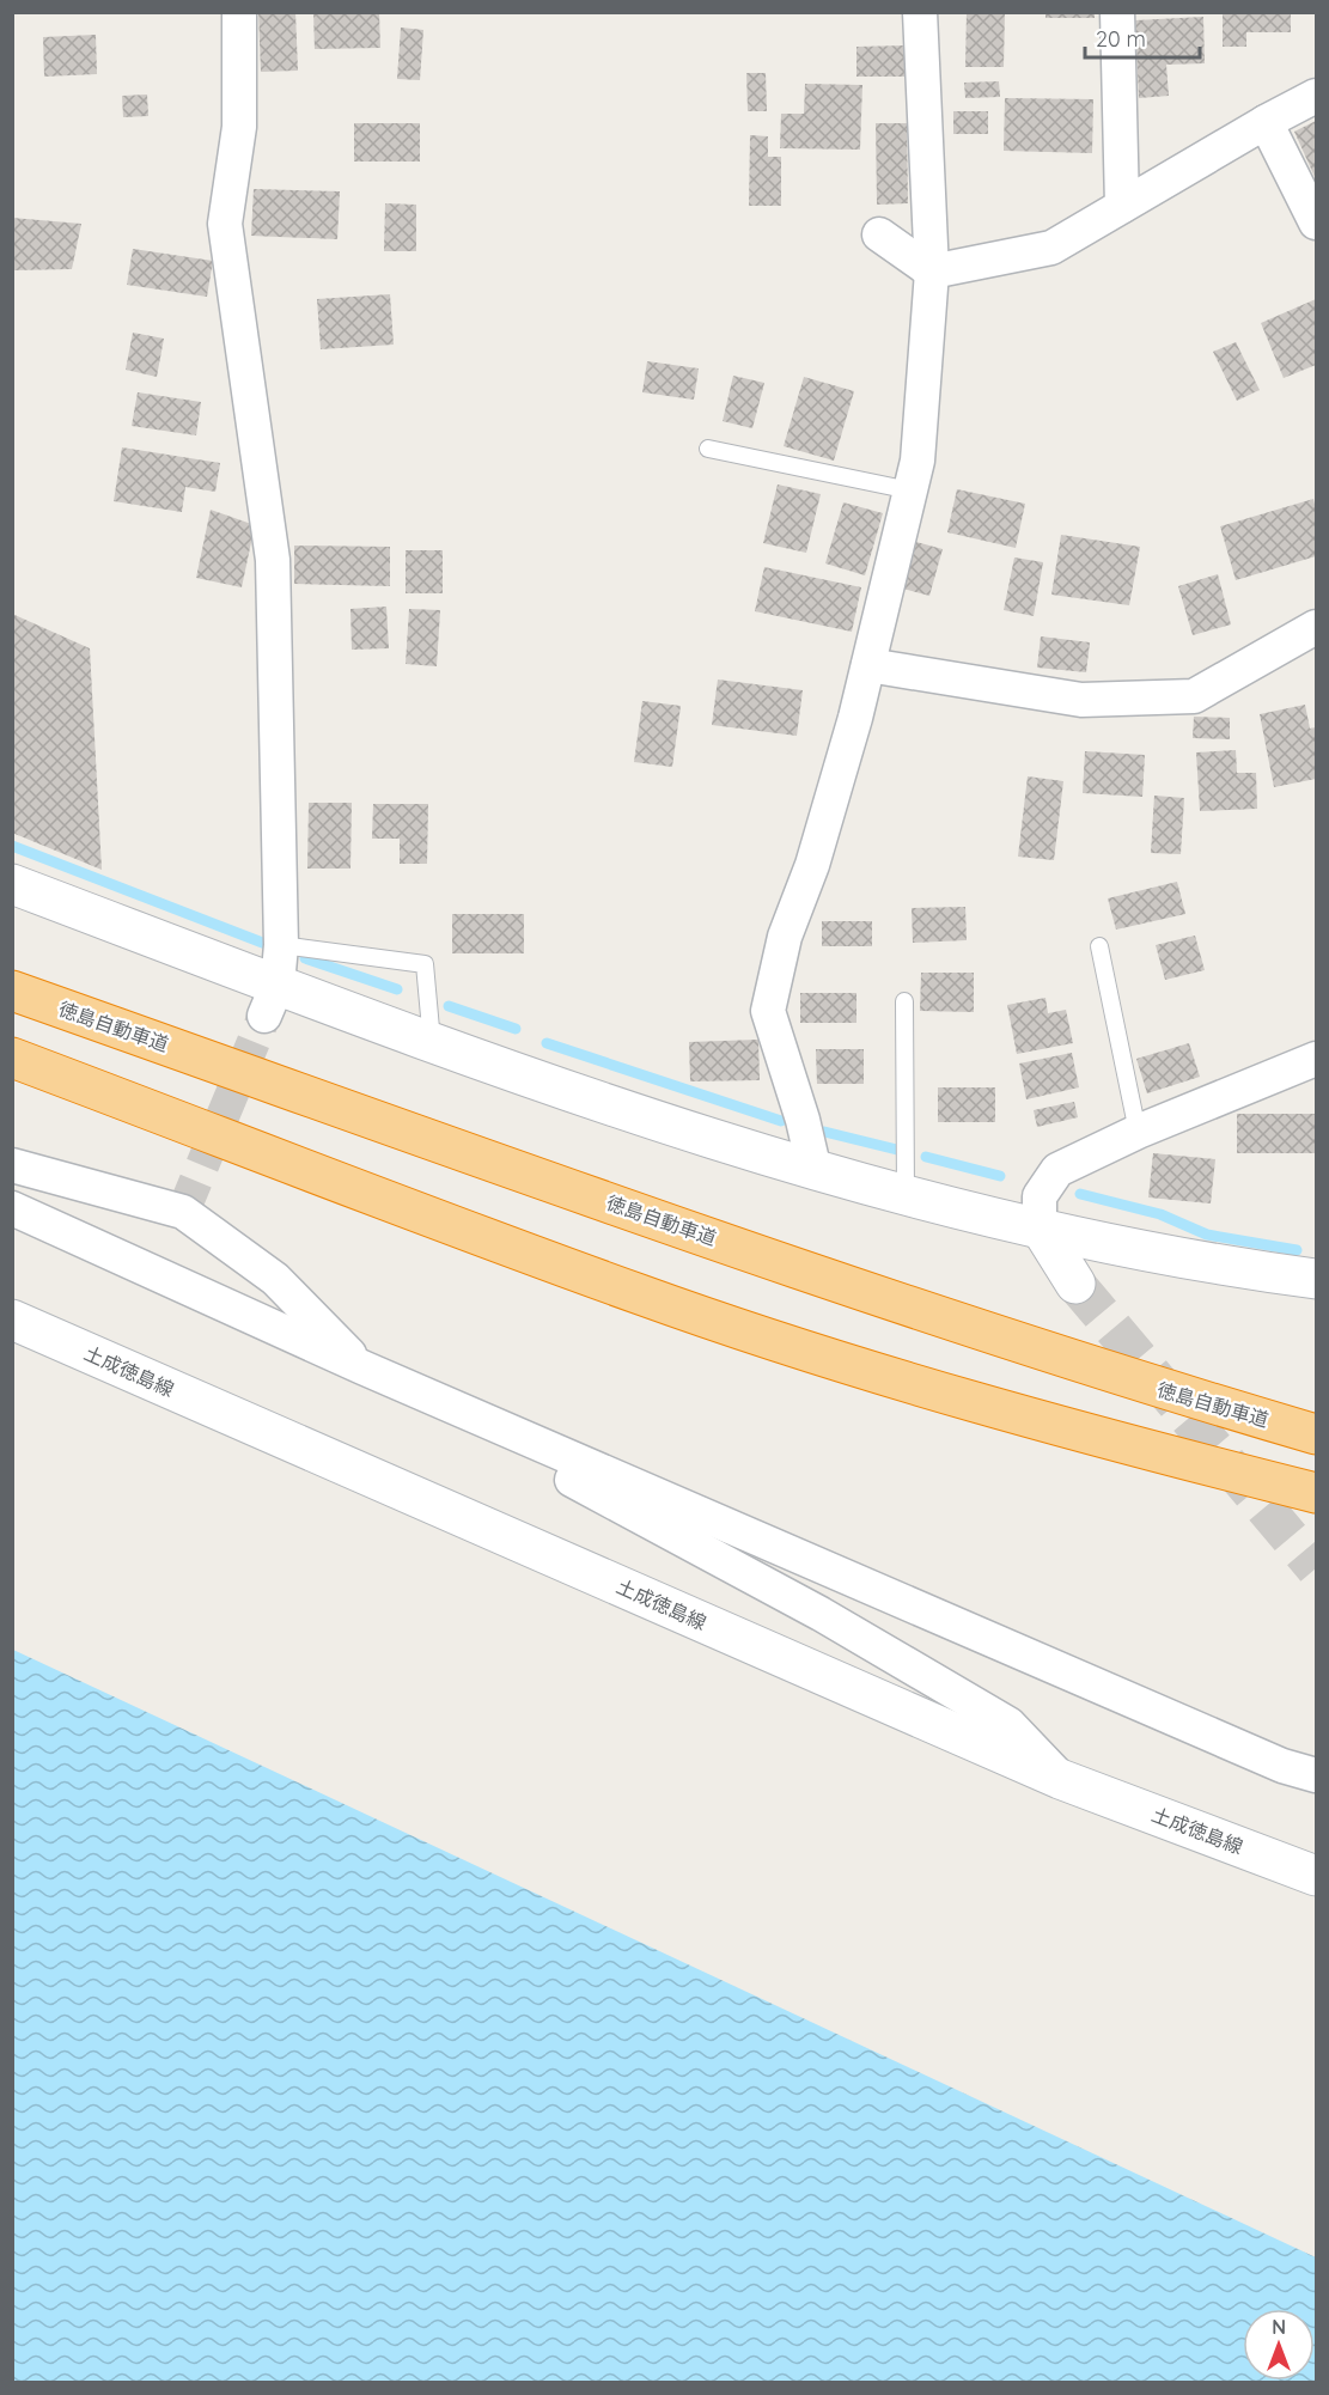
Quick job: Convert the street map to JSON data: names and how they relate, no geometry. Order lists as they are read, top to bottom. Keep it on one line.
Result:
{"streets":{"highway":["徳島自動車道"],"street":["土成徳島線"]},"scale_bar":"20 m","north":"top"}
